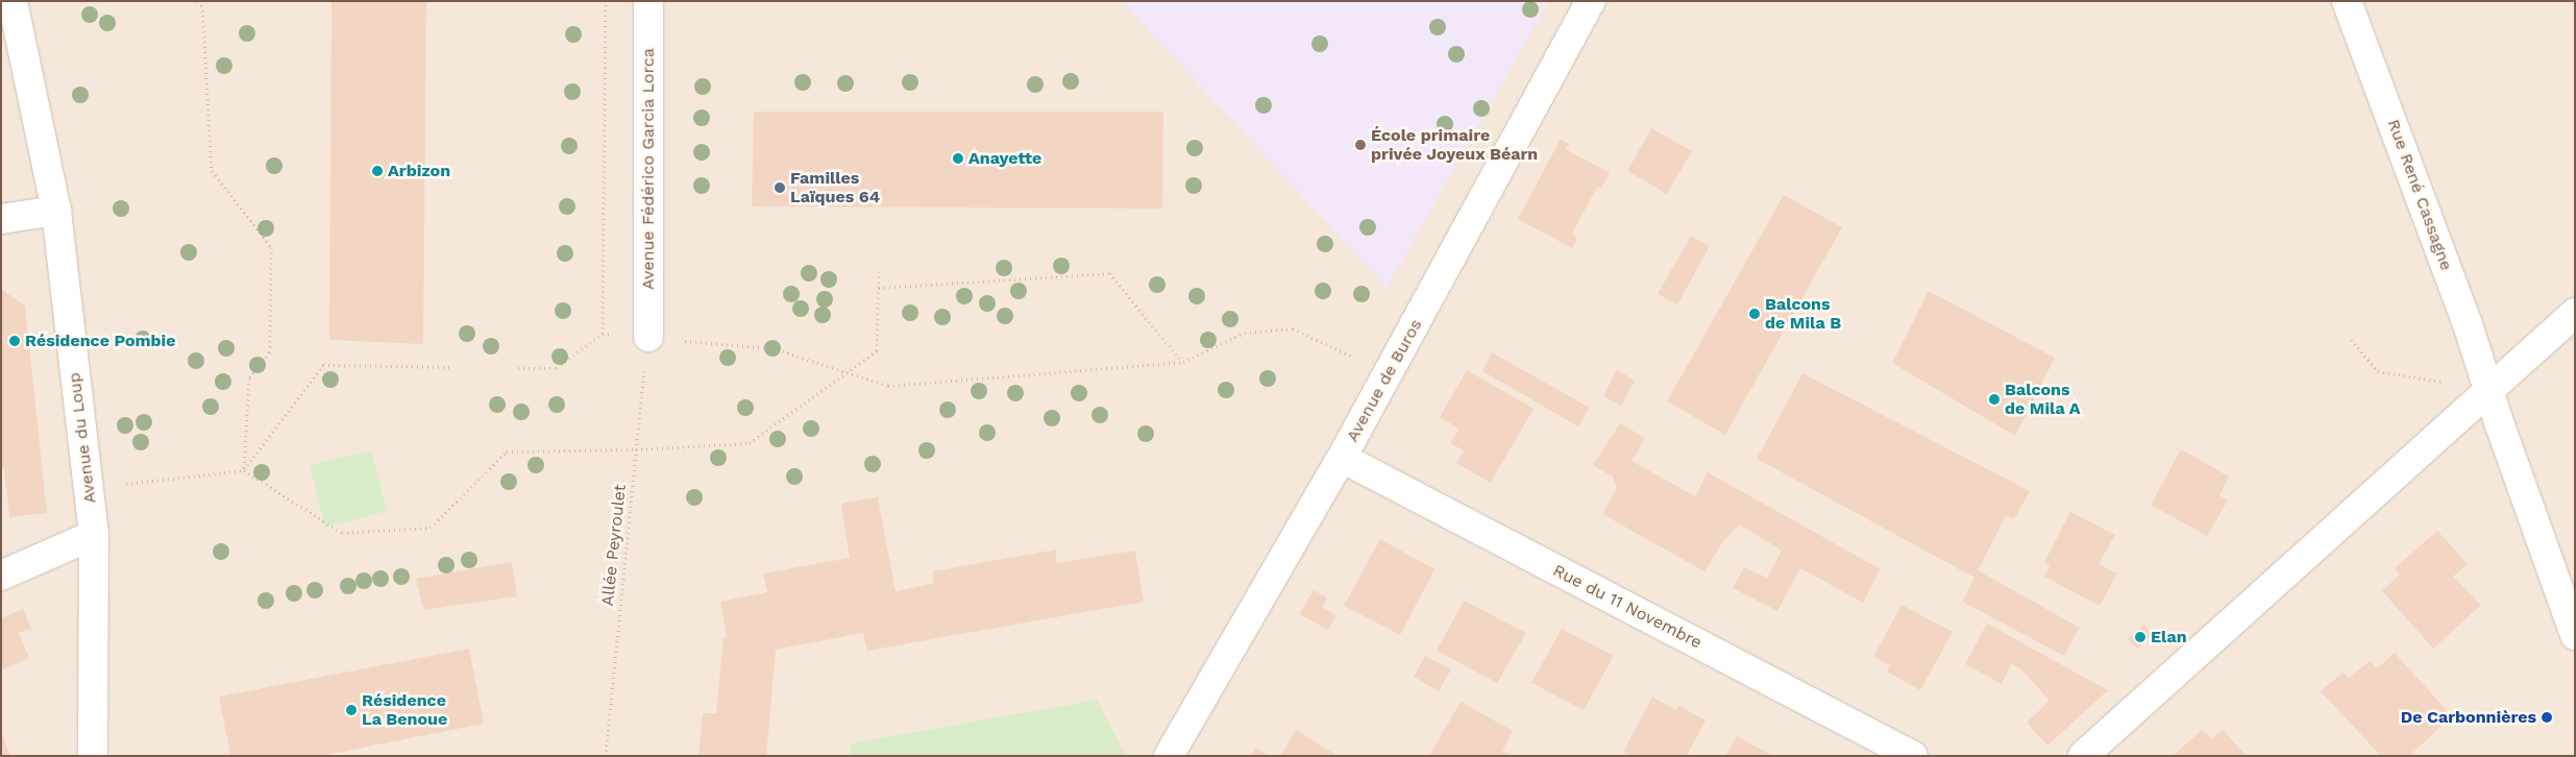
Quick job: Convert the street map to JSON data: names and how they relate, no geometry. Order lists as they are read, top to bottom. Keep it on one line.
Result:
{"streets":{"street":["Avenue Fédérico Garcia Lorca","Rue René Cassagne","Avenue de Buros","Avenue du Loup","Rue du 11 Novembre"],"path":["Allée Peyroulet"]},"crossings":[["Avenue Fédérico Garcia Lorca","Allée Peyroulet"],["Avenue de Buros","Rue du 11 Novembre"]],"places":["École primaire privée Joyeux Béarn","Anayette","Arbizon","Familles Laïques 64","Balcons de Mila B","Résidence Pombie","Balcons de Mila A","Elan","Résidence La Benoue","De Carbonnières"]}
